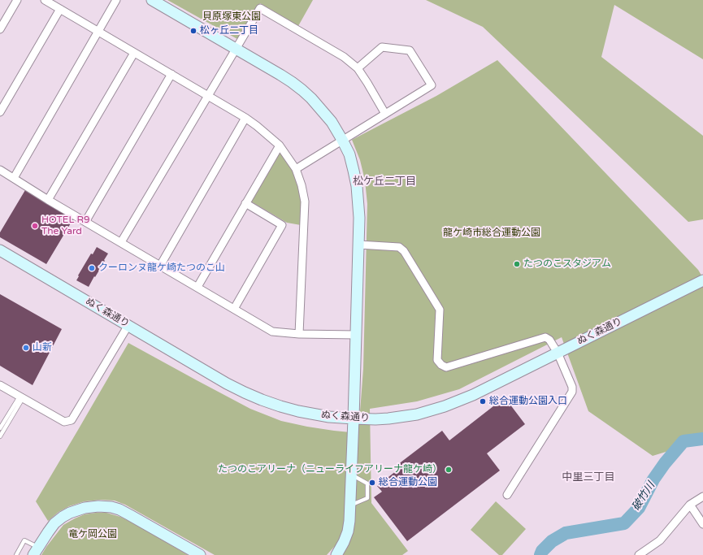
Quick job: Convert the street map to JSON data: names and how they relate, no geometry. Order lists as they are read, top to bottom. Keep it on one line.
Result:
{"streets":{"street":["ぬく森通り"]},"districts":["松ケ丘二丁目","中里三丁目"],"water":["破竹川"],"parks":["貝原塚東公園","龍ケ崎市総合運動公園","竜ケ岡公園"],"places":["松ヶ丘二丁目","HOTEL R9 The Yard","たつのこスタジアム","クーロンヌ龍ケ崎たつのこ山","山新","総合運動公園入口","たつのこアリーナ（ニューライフアリーナ龍ケ崎）","総合運動公園"]}
